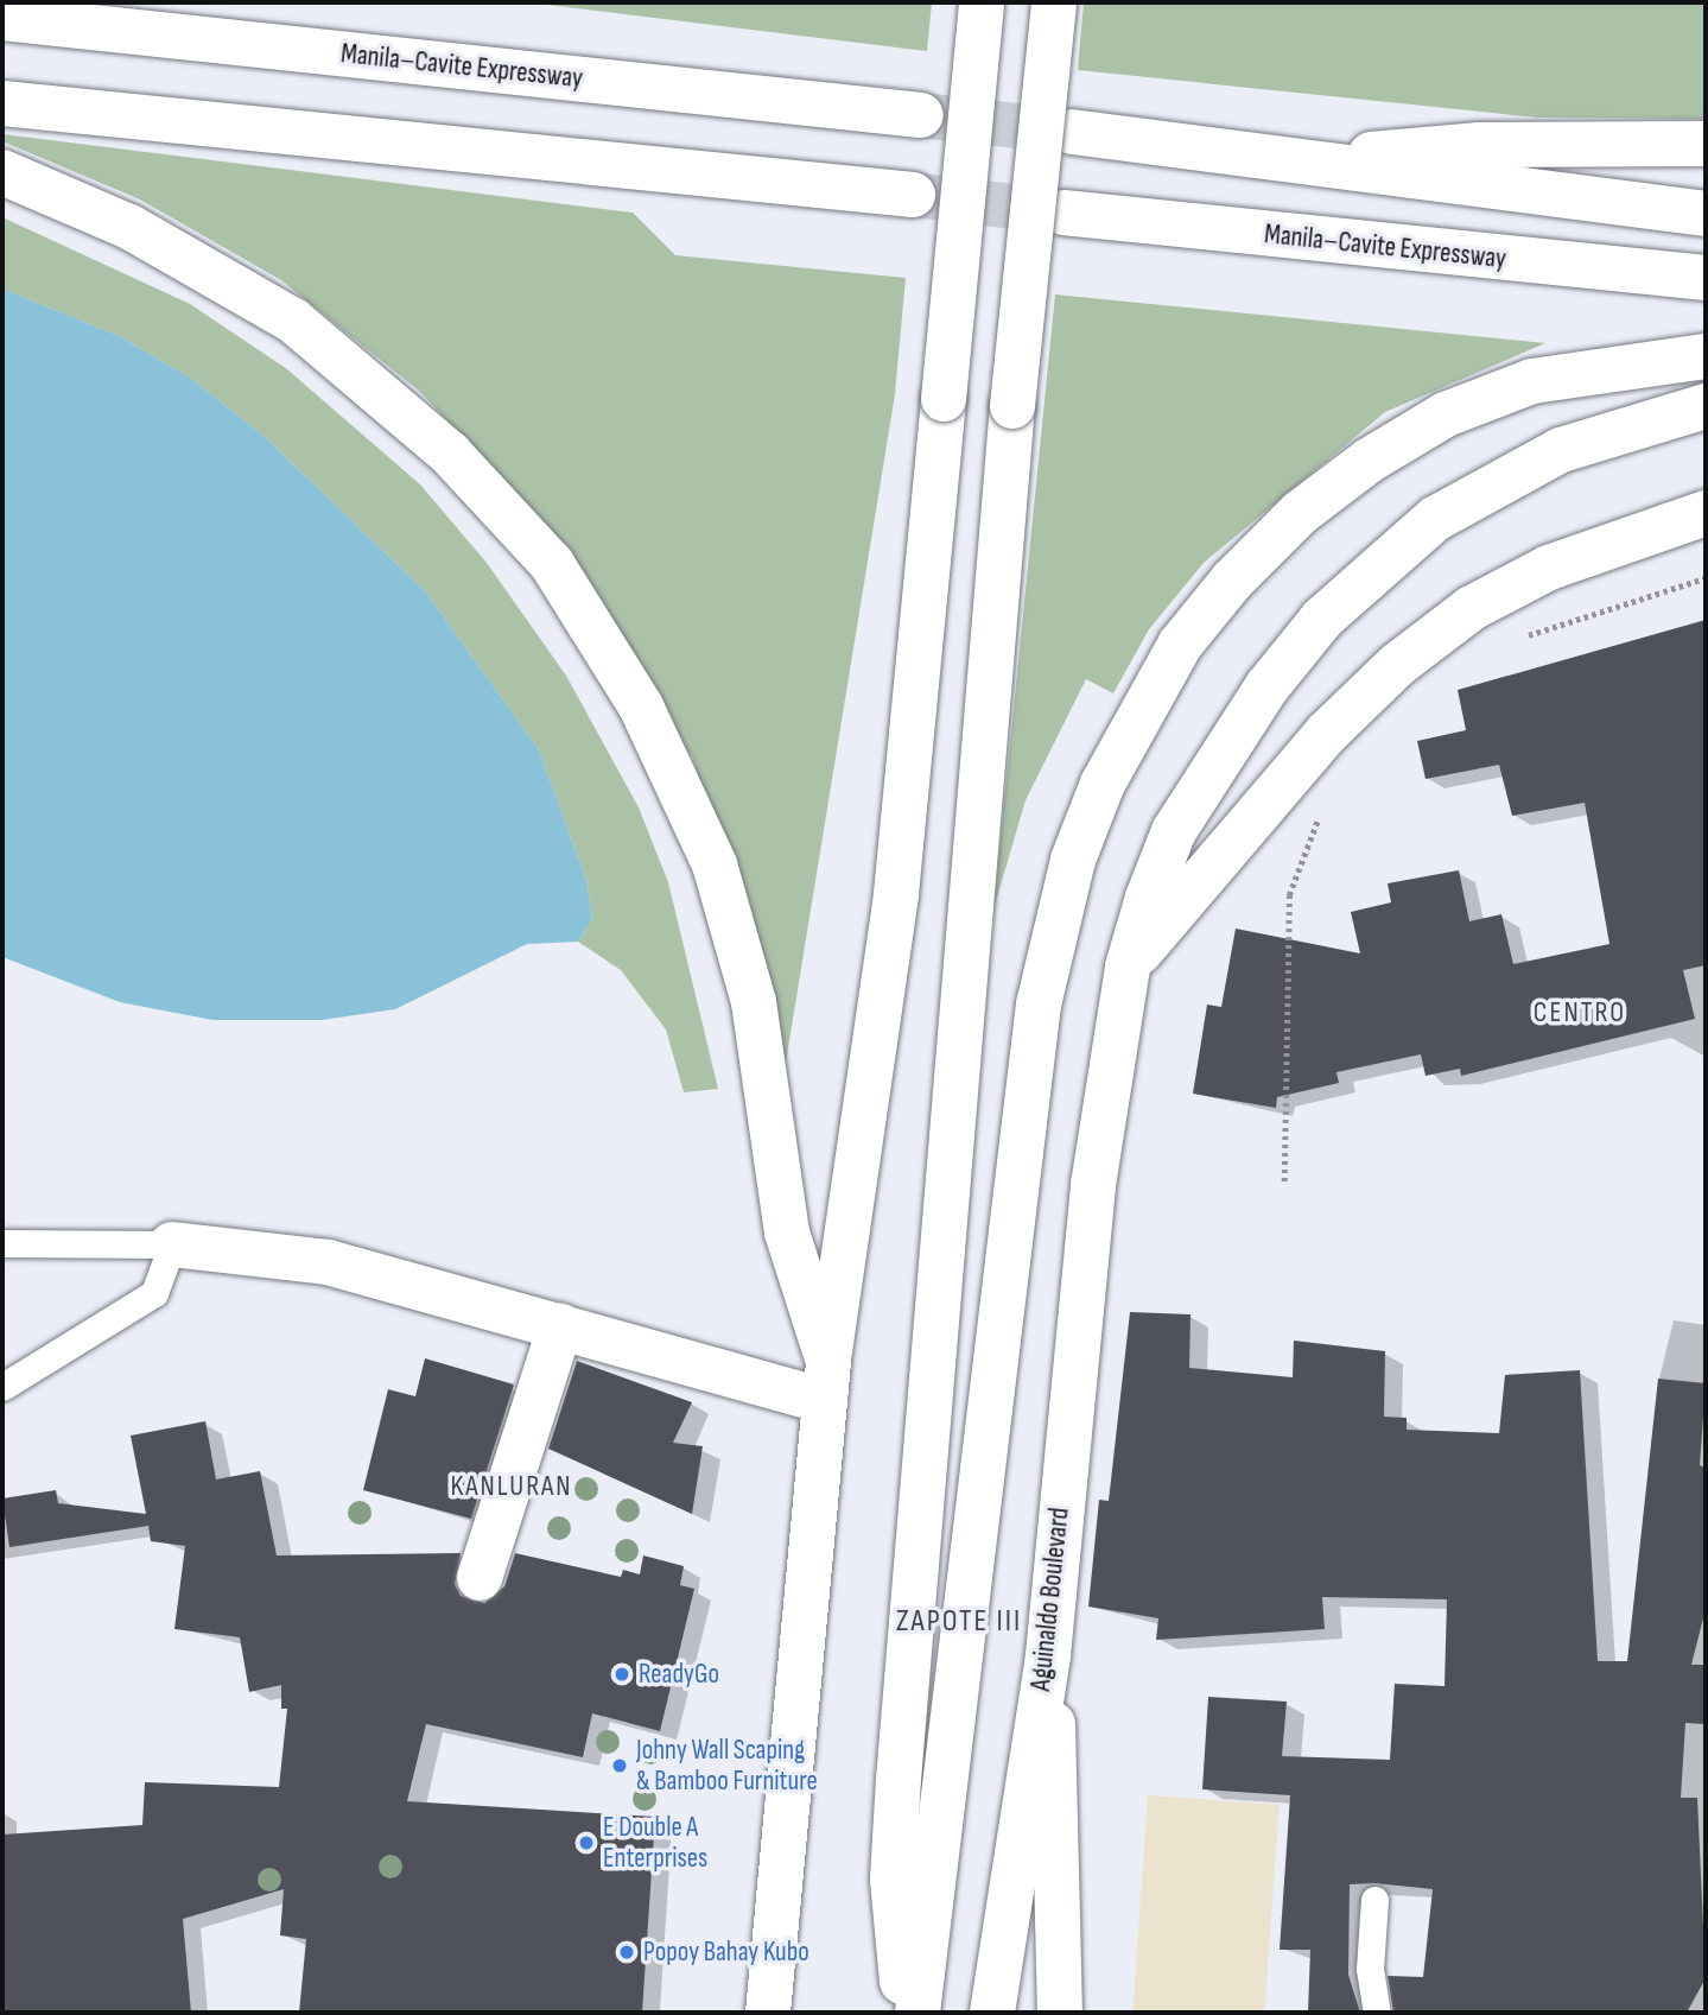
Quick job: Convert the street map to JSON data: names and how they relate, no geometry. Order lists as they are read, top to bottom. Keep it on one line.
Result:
{"streets":{"main road":["Manila–Cavite Expressway","Aguinaldo Boulevard"]},"districts":["CENTRO","KANLURAN","ZAPOTE III"],"places":["ReadyGo","Johny Wall Scaping & Bamboo Furniture","E Double A Enterprises","Popoy Bahay Kubo"]}
